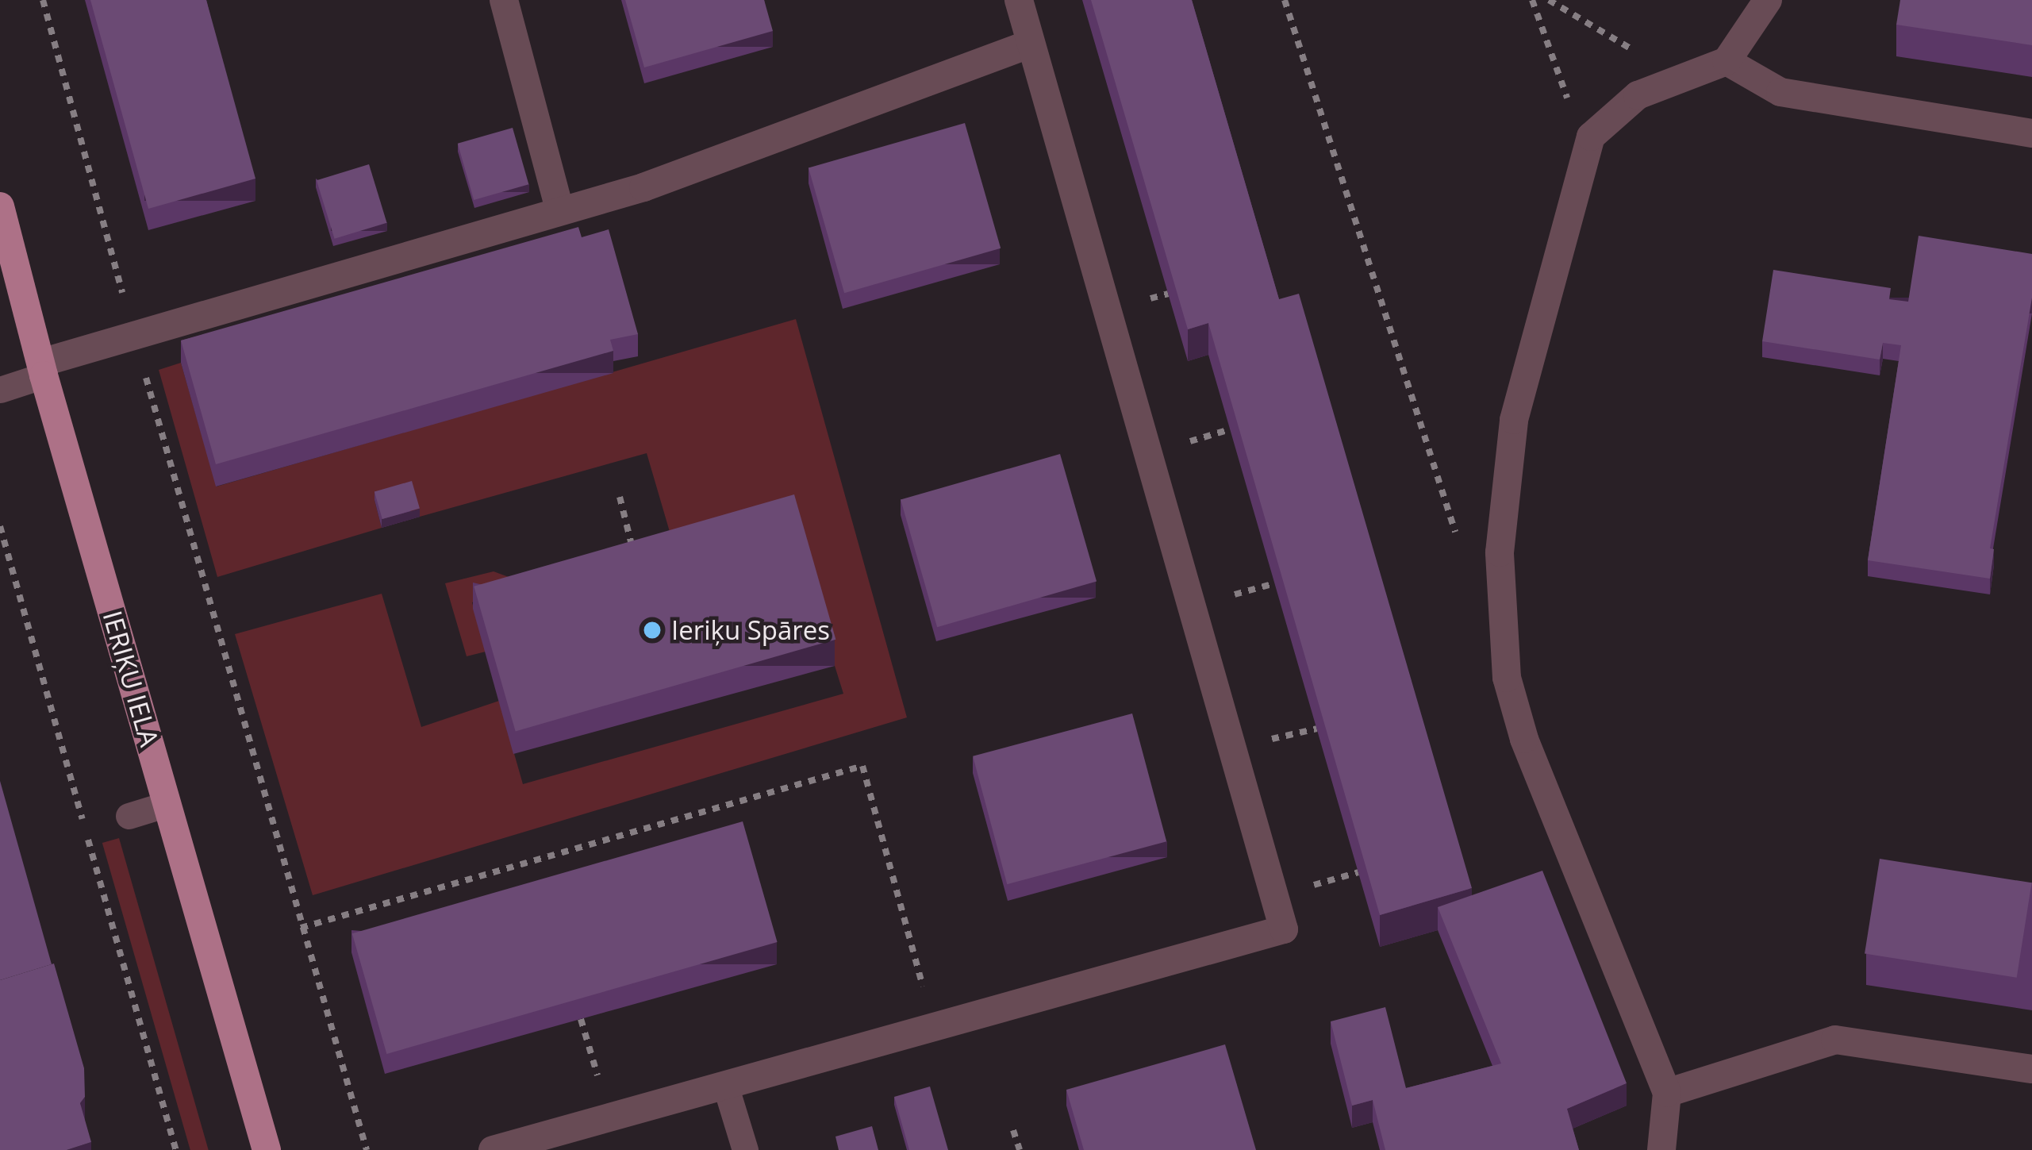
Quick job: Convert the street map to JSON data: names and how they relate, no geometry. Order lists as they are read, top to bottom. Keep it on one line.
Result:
{"streets":{"main road":["IERIĶU IELA"]},"places":["Ieriķu Spāres"]}
